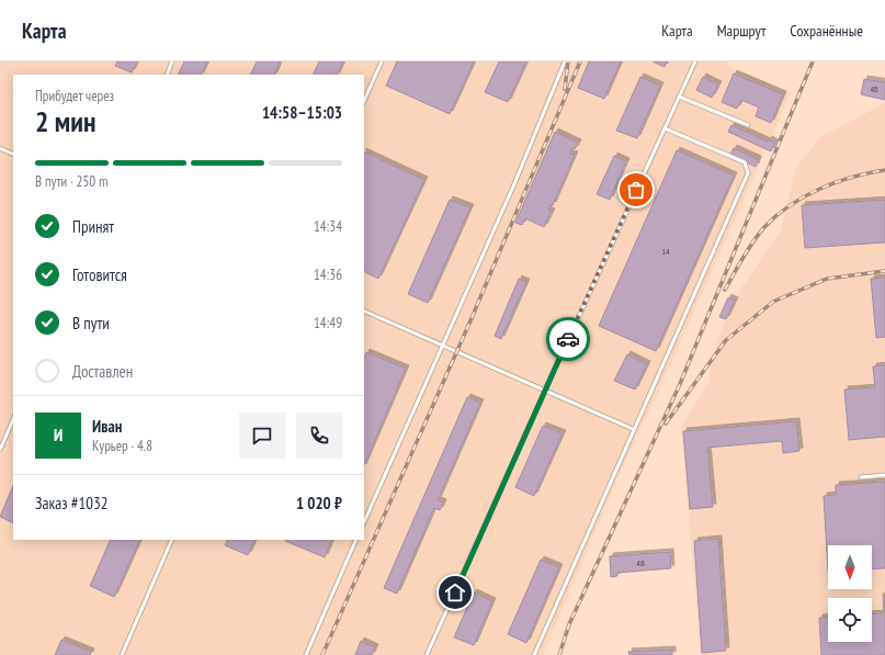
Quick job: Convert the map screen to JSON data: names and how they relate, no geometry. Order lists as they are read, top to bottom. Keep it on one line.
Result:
{"house_numbers":["4Б","14","4В"],"north":"bottom","page":{"header":"Карта","nav":["Карта","Маршрут","Сохранённые"],"heading":["2 мин","Прибудет через","14:58–15:03"],"panel":["Иван","Курьер · 4.8","Заказ #1032","1 020 ₽"],"bar":"В пути · 250 m","list":[["Принят","14:34"],["Готовится","14:36"],["В пути","14:49"],"Доставлен"],"round":"И"}}
